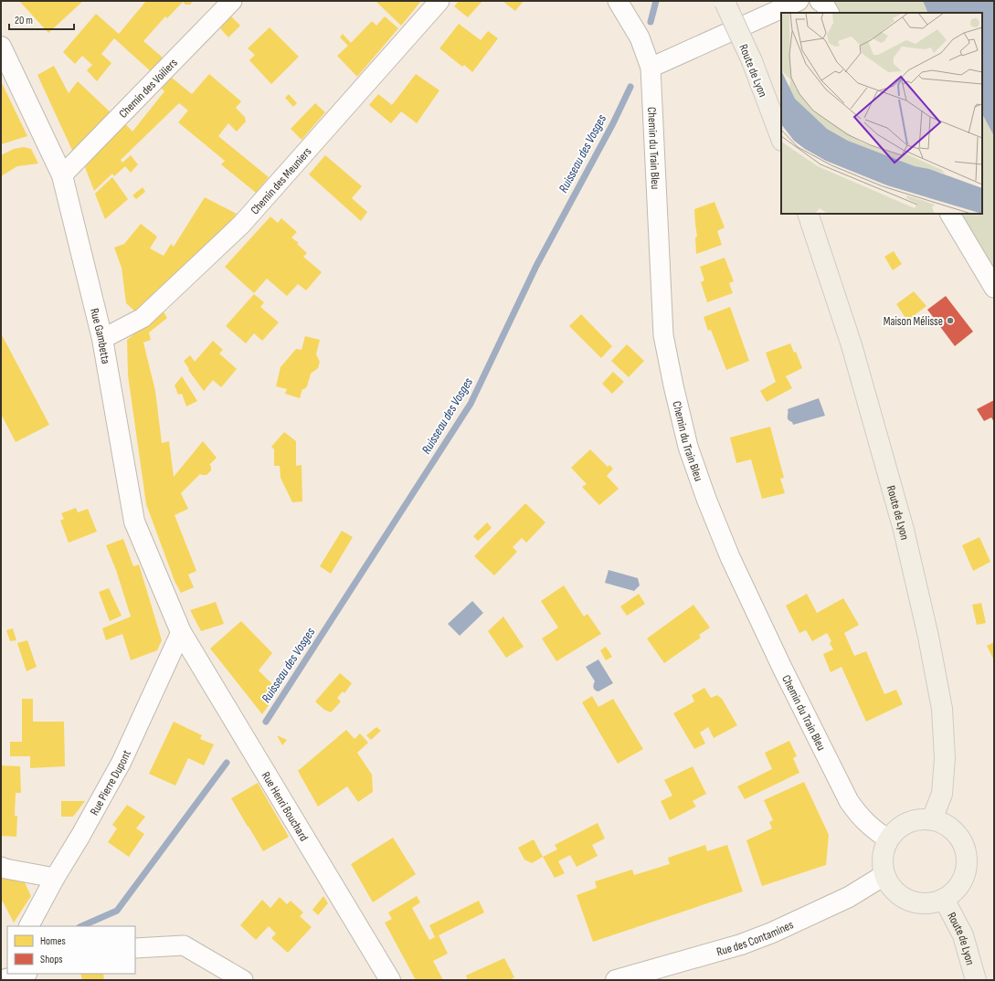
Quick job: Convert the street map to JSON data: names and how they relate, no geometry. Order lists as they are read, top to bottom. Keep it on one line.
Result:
{"streets":{"main road":["Route de Lyon"],"street":["Chemin des Voiliers","Chemin du Train Bleu","Chemin des Meuniers","Rue Gambetta","Rue Pierre Dupont","Rue Henri Bouchard","Rue des Contamines"]},"crossings":[["Route de Lyon","Chemin du Train Bleu"],["Route de Lyon","Rue des Contamines"],["Chemin des Voiliers","Rue Gambetta"],["Chemin du Train Bleu","Rue des Contamines"],["Chemin des Meuniers","Rue Gambetta"],["Rue Gambetta","Rue Pierre Dupont"],["Rue Gambetta","Rue Henri Bouchard"],["Rue Pierre Dupont","Rue Henri Bouchard"]],"water":["Ruisseau des Vosges"],"places":["Maison Mélisse"],"legend":["Homes","Shops"],"scale_bar":"20 m"}
